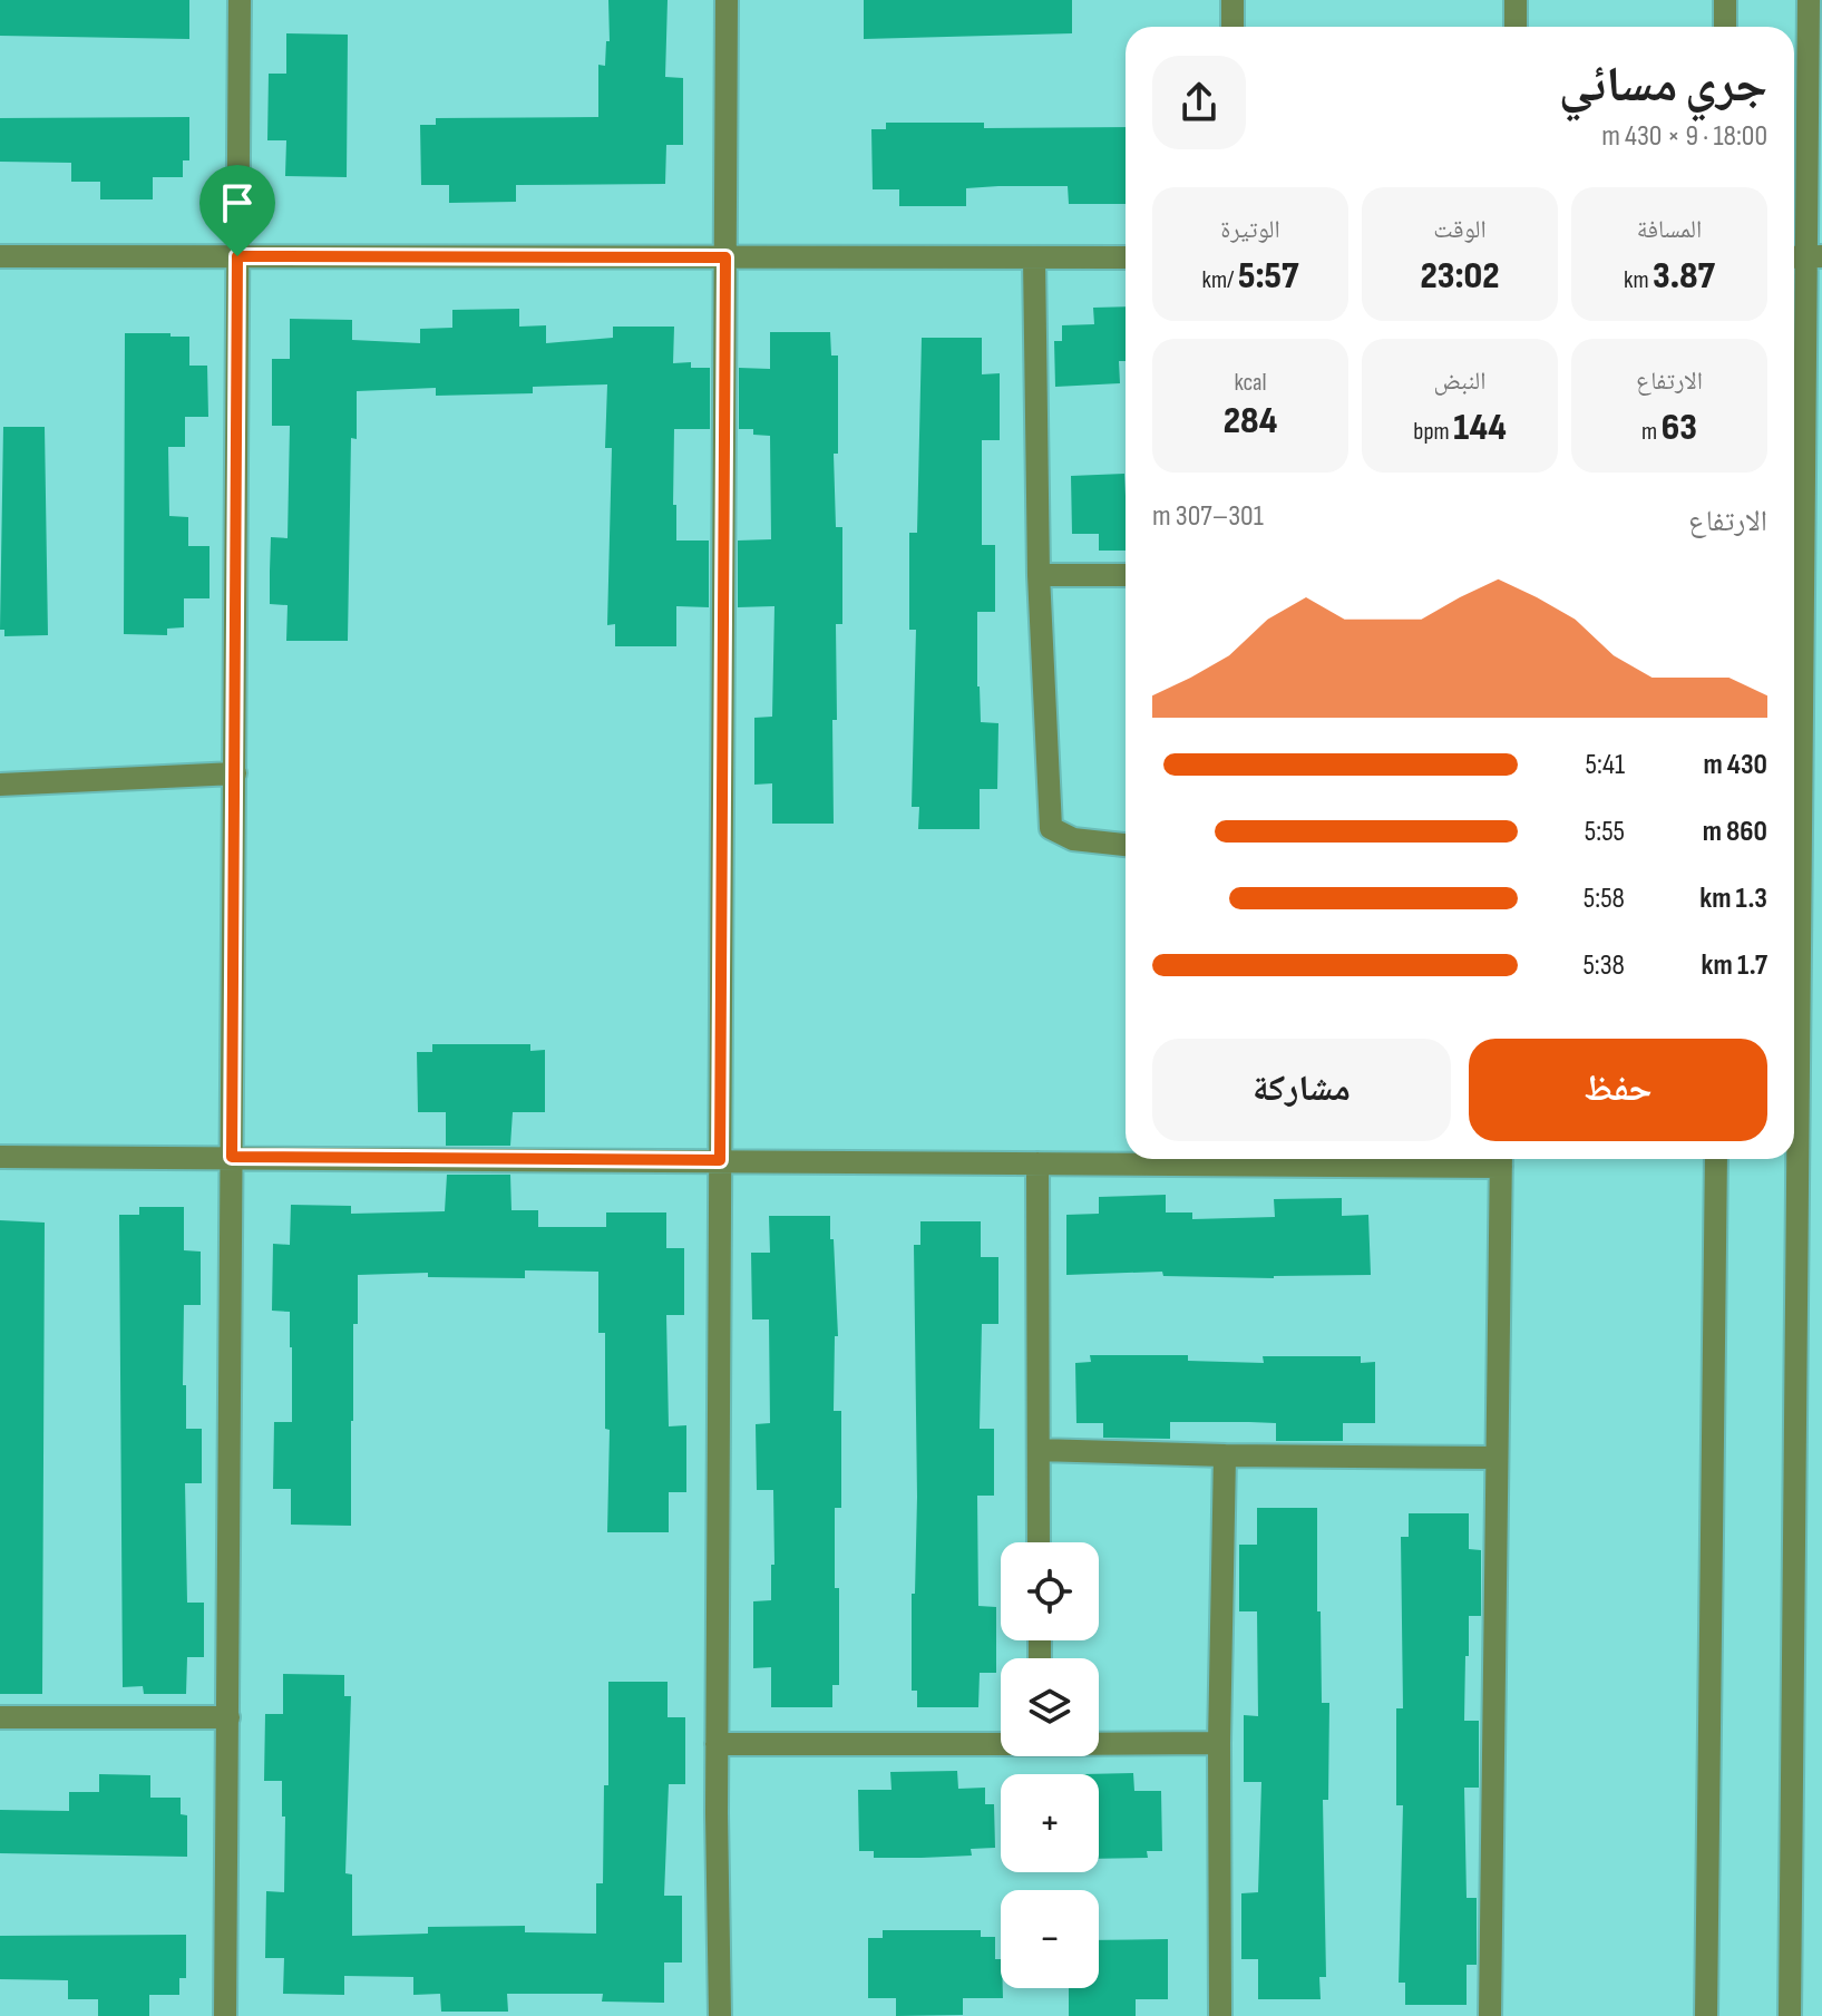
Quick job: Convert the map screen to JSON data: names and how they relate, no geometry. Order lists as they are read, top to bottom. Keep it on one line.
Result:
{"page":{"heading":["جري مسائي","18:00 · 9 × 430 m"],"stats":[["المسافة","3.87 km"],["الوقت","23:02"],["الوتيرة","5:57 /km"],["الارتفاع","63 m"],["النبض","144 bpm"],["kcal","284"]],"chart":["الارتفاع","301–307 m"],"list":[{"name":"430 m","note":"5:41"},{"name":"860 m","note":"5:55"},{"name":"1.3 km","note":"5:58"},{"name":"1.7 km","note":"5:38"}],"buttons":["حفظ","مشاركة"],"map_buttons":["+","−"]}}
